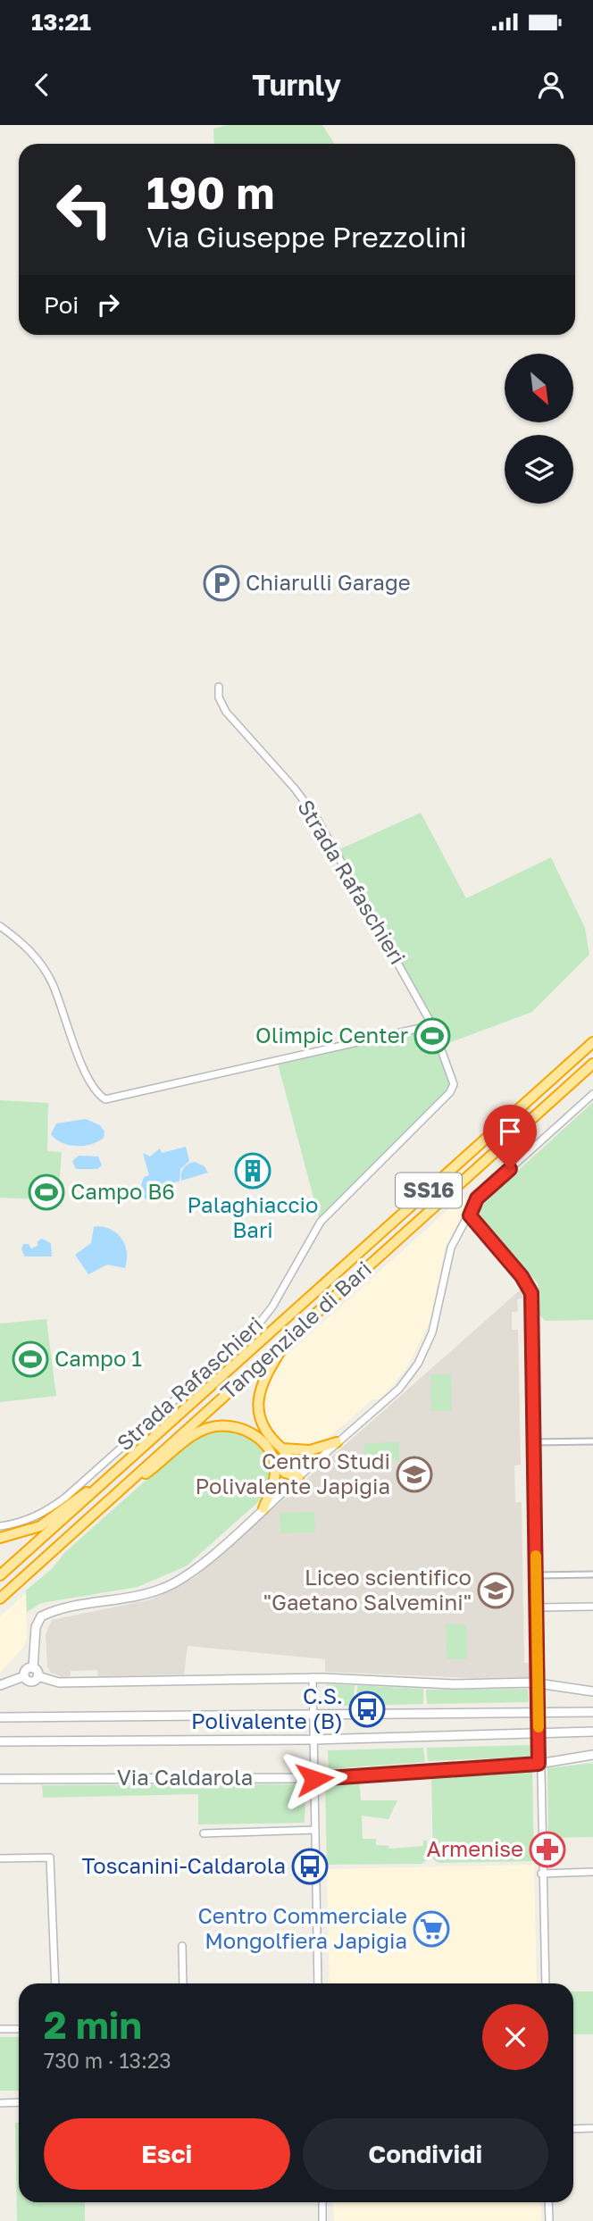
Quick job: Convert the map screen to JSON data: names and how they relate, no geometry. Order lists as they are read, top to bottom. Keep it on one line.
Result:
{"streets":{"highway":["SS16","Tangenziale di Bari"],"street":["Strada Rafaschieri","Via Caldarola"]},"places":{"parking":["Chiarulli Garage"],"sports":["Olimpic Center","Campo B6","Campo 1"],"building":["Palaghiaccio Bari"],"school or university":["Centro Studi Polivalente Japigia","Liceo scientifico \"Gaetano Salvemini\""],"bus stop":["C.S. Polivalente (B)","Toscanini-Caldarola"],"pharmacy":["Armenise"],"supermarket":["Centro Commerciale Mongolfiera Japigia"]},"north":"bottom right","page":{"status":"13:21","header":"Turnly","turn":["190 m","Via Giuseppe Prezzolini"],"then":"Poi","heading":["2 min","730 m · 13:23"],"buttons":["Esci","Condividi"]}}
